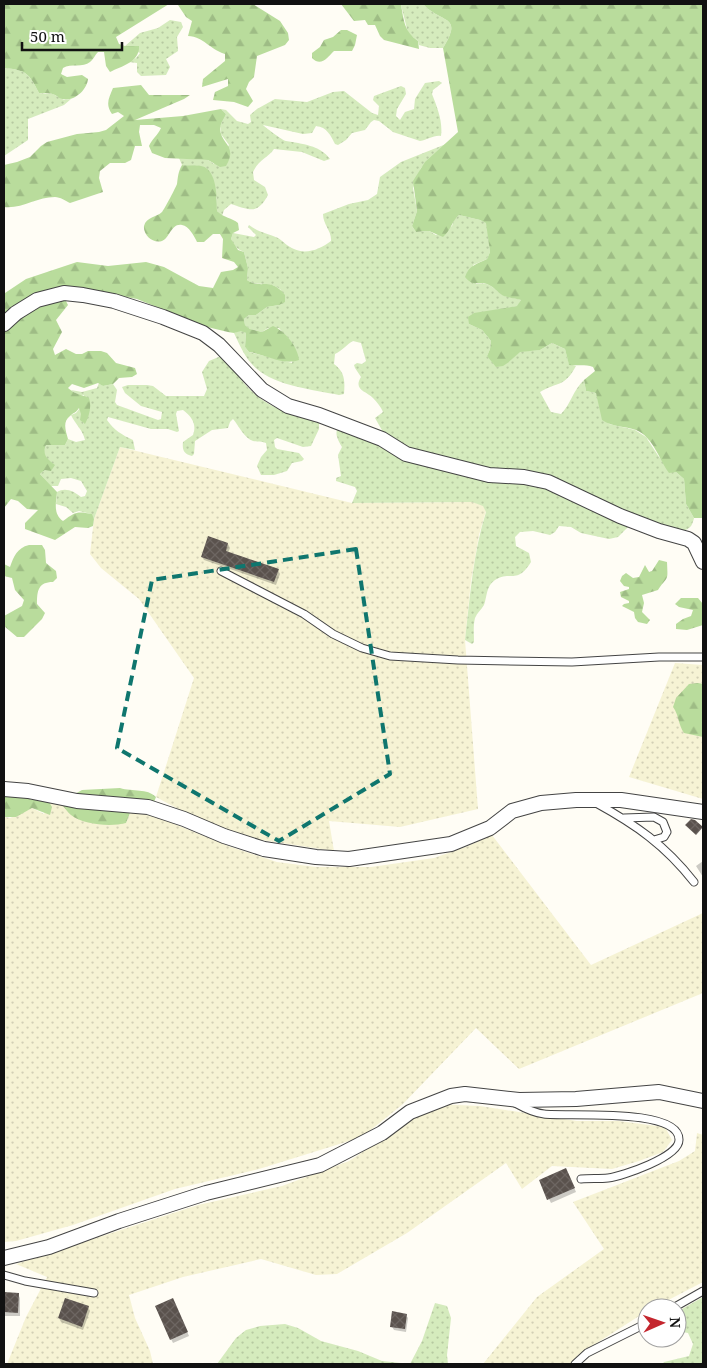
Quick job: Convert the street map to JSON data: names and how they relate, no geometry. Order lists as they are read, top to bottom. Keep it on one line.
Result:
{"scale_bar":"50 m","north":"right"}
